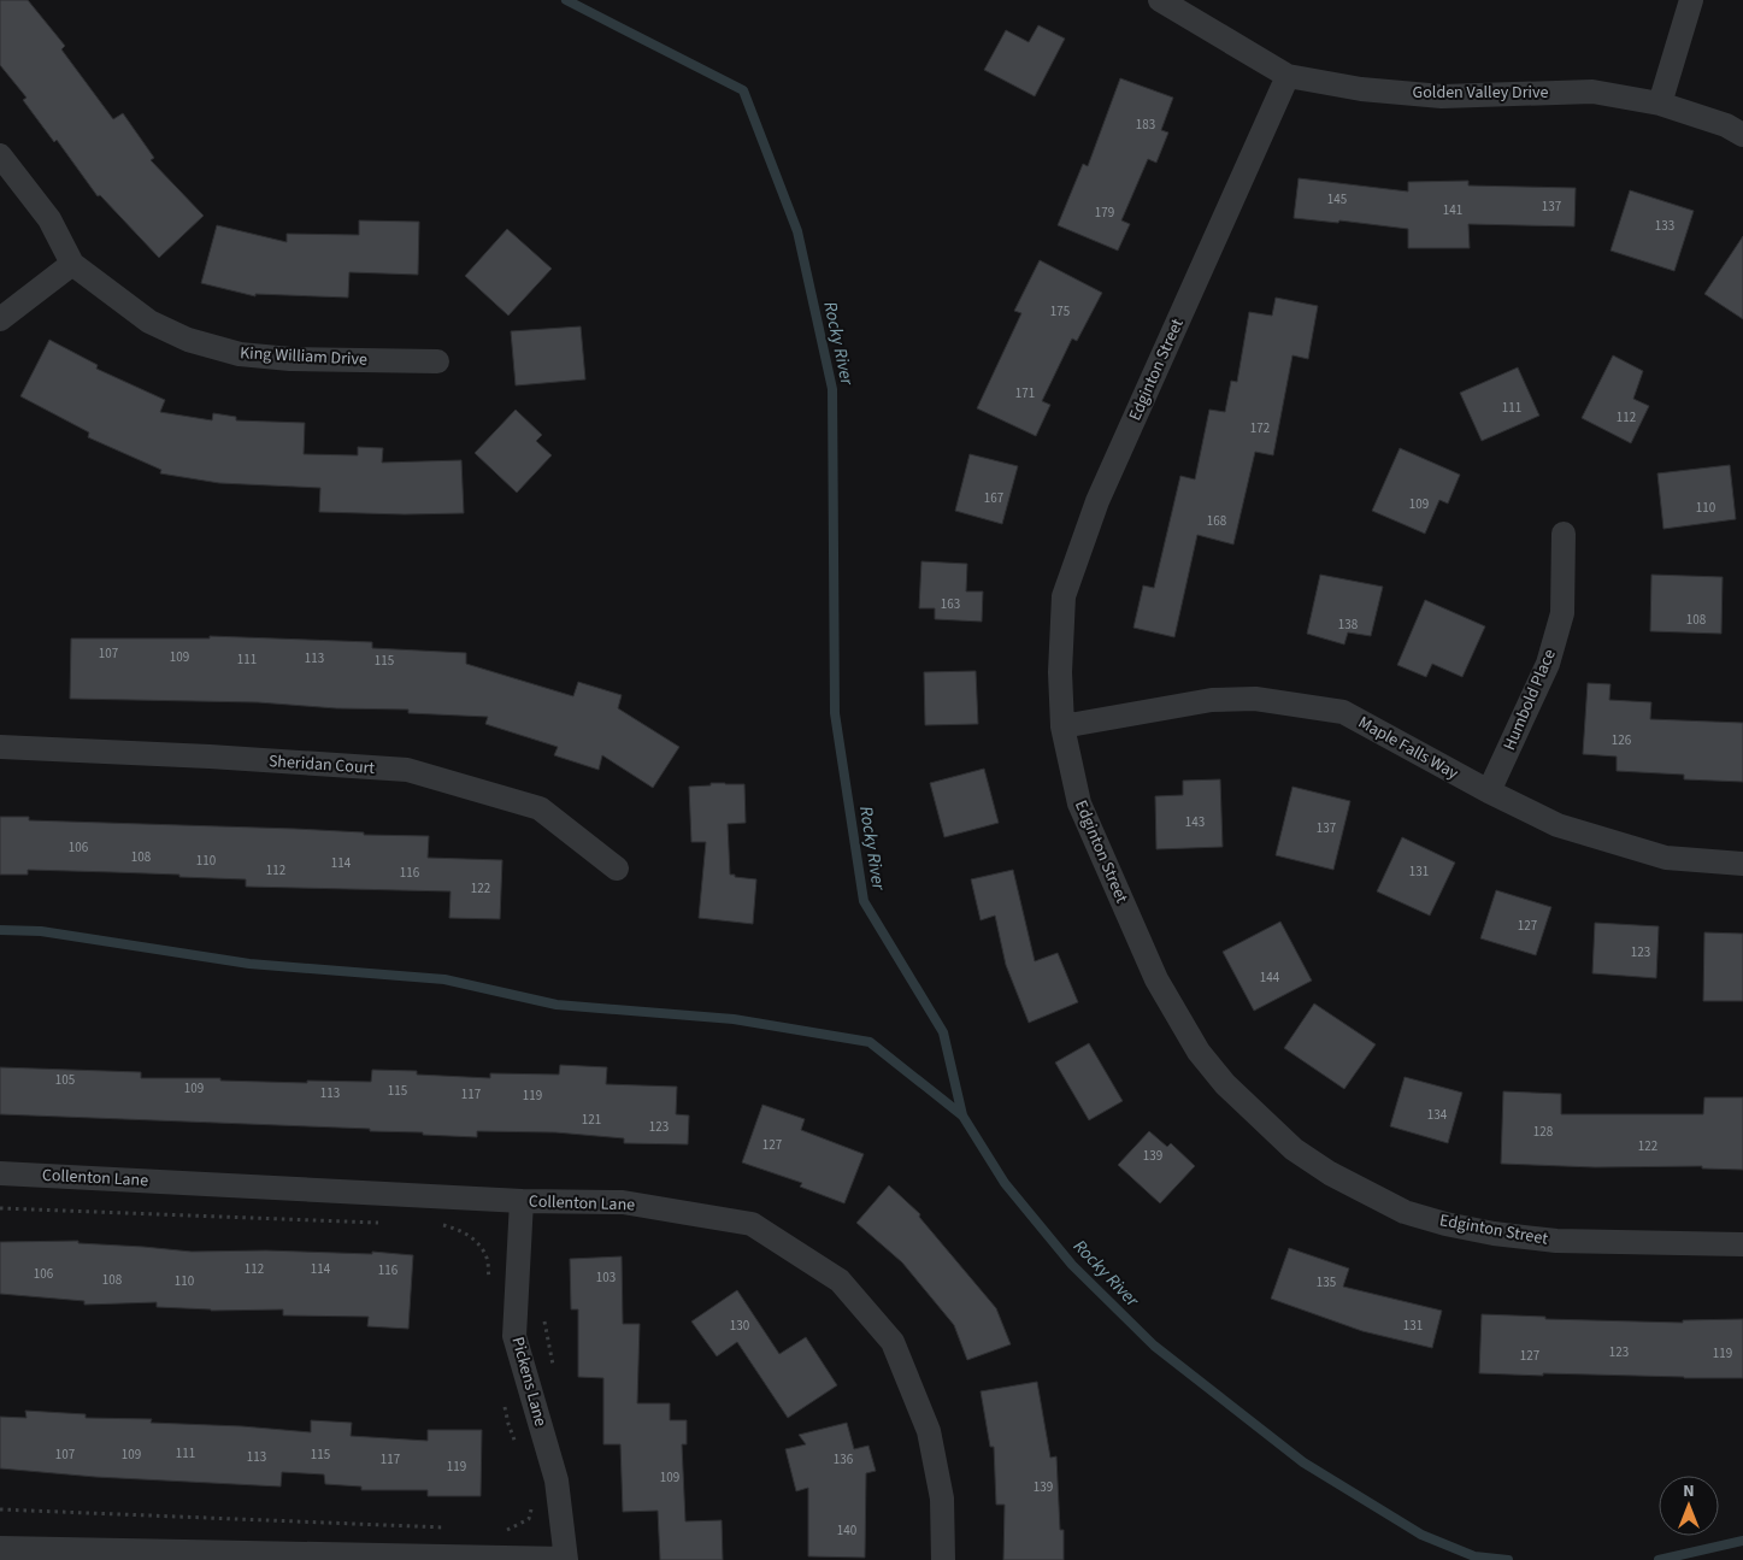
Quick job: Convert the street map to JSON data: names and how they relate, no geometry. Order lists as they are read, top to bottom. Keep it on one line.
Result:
{"streets":{"street":["Golden Valley Drive","King William Drive","Edginton Street","Humbold Place","Maple Falls Way","Sheridan Court","Collenton Lane","Pickens Lane"]},"crossings":[["Golden Valley Drive","Edginton Street"],["Edginton Street","Maple Falls Way"],["Humbold Place","Maple Falls Way"],["Collenton Lane","Pickens Lane"]],"water":["Rocky River"],"house_numbers":["183","145","137","141","179","133","175","171","111","112","172","167","109","110","168","163","108","138","107","109","113","111","115","126","143","137","106","108","110","114","112","131","116","122","127","123","144","105","109","115","113","117","119","134","121","123","128","127","122","139","112","114","116","106","103","108","110","135","130","131","123","119","127","111","107","109","115","113","117","136","119","109","139","140"],"north":"top"}
